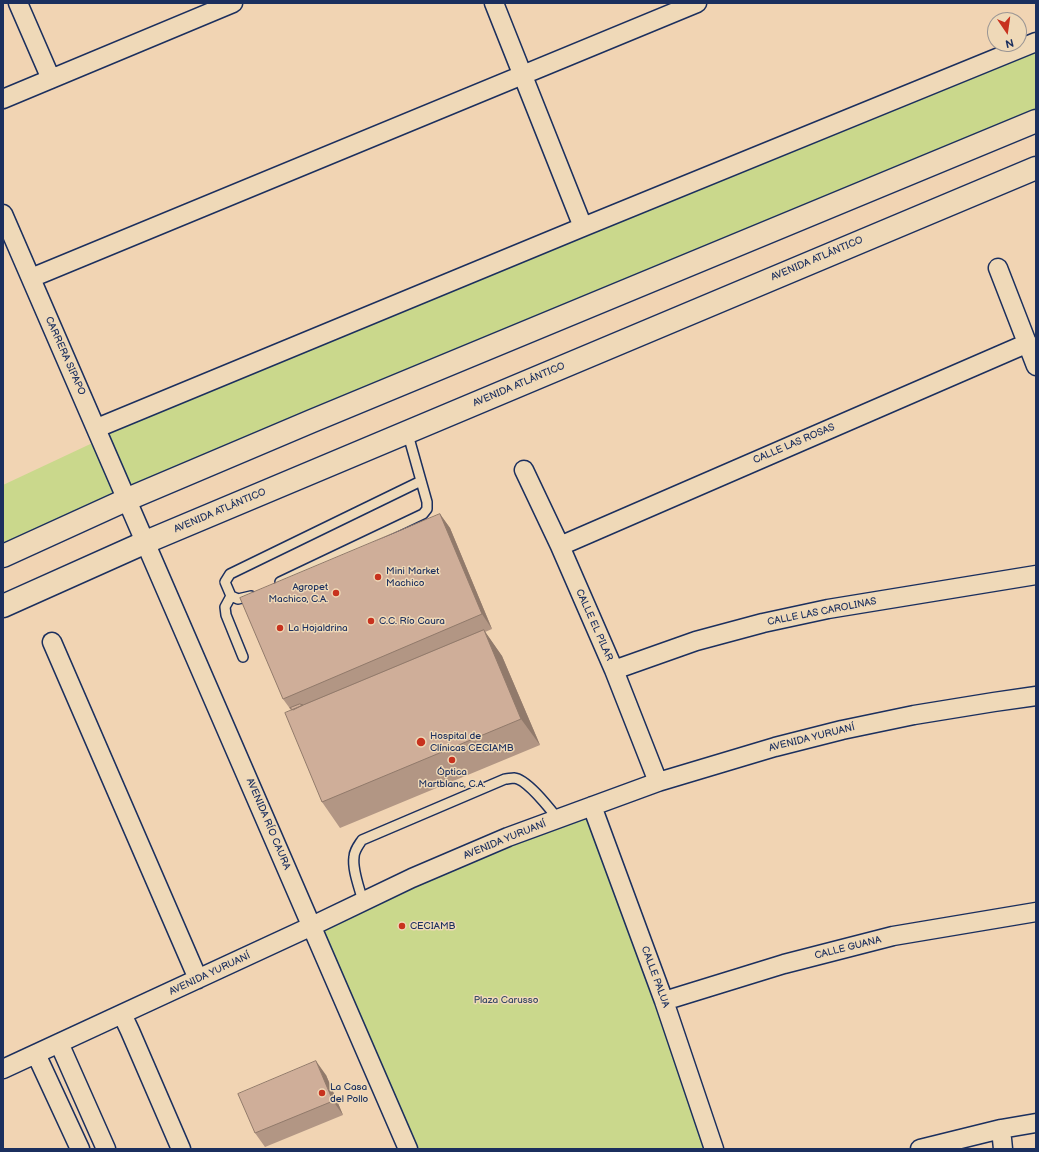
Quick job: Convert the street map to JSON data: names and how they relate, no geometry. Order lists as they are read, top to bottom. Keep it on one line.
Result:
{"streets":{"main road":["AVENIDA ATLÁNTICO"],"street":["CARRERA SIPAPO","CALLE LAS ROSAS","CALLE LAS CAROLINAS","CALLE EL PILAR","AVENIDA YURUANÍ","AVENIDA RÍO CAURA","CALLE GUANA","CALLE PALUA"]},"crossings":[["AVENIDA ATLÁNTICO","AVENIDA RÍO CAURA"],["CARRERA SIPAPO","AVENIDA RÍO CAURA"],["CALLE LAS ROSAS","CALLE EL PILAR"],["CALLE LAS CAROLINAS","CALLE EL PILAR"],["CALLE EL PILAR","AVENIDA YURUANÍ"],["AVENIDA YURUANÍ","AVENIDA RÍO CAURA"],["AVENIDA YURUANÍ","CALLE PALUA"],["CALLE GUANA","CALLE PALUA"]],"parks":["Plaza Carusso"],"places":["Mini Market Machico","Agropet Machico, C.A.","C.C. Río Caura","La Hojaldrina","Hospital de Clínicas CECIAMB","Óptica Martblanc, C.A.","CECIAMB","La Casa del Pollo"],"north":"bottom"}
